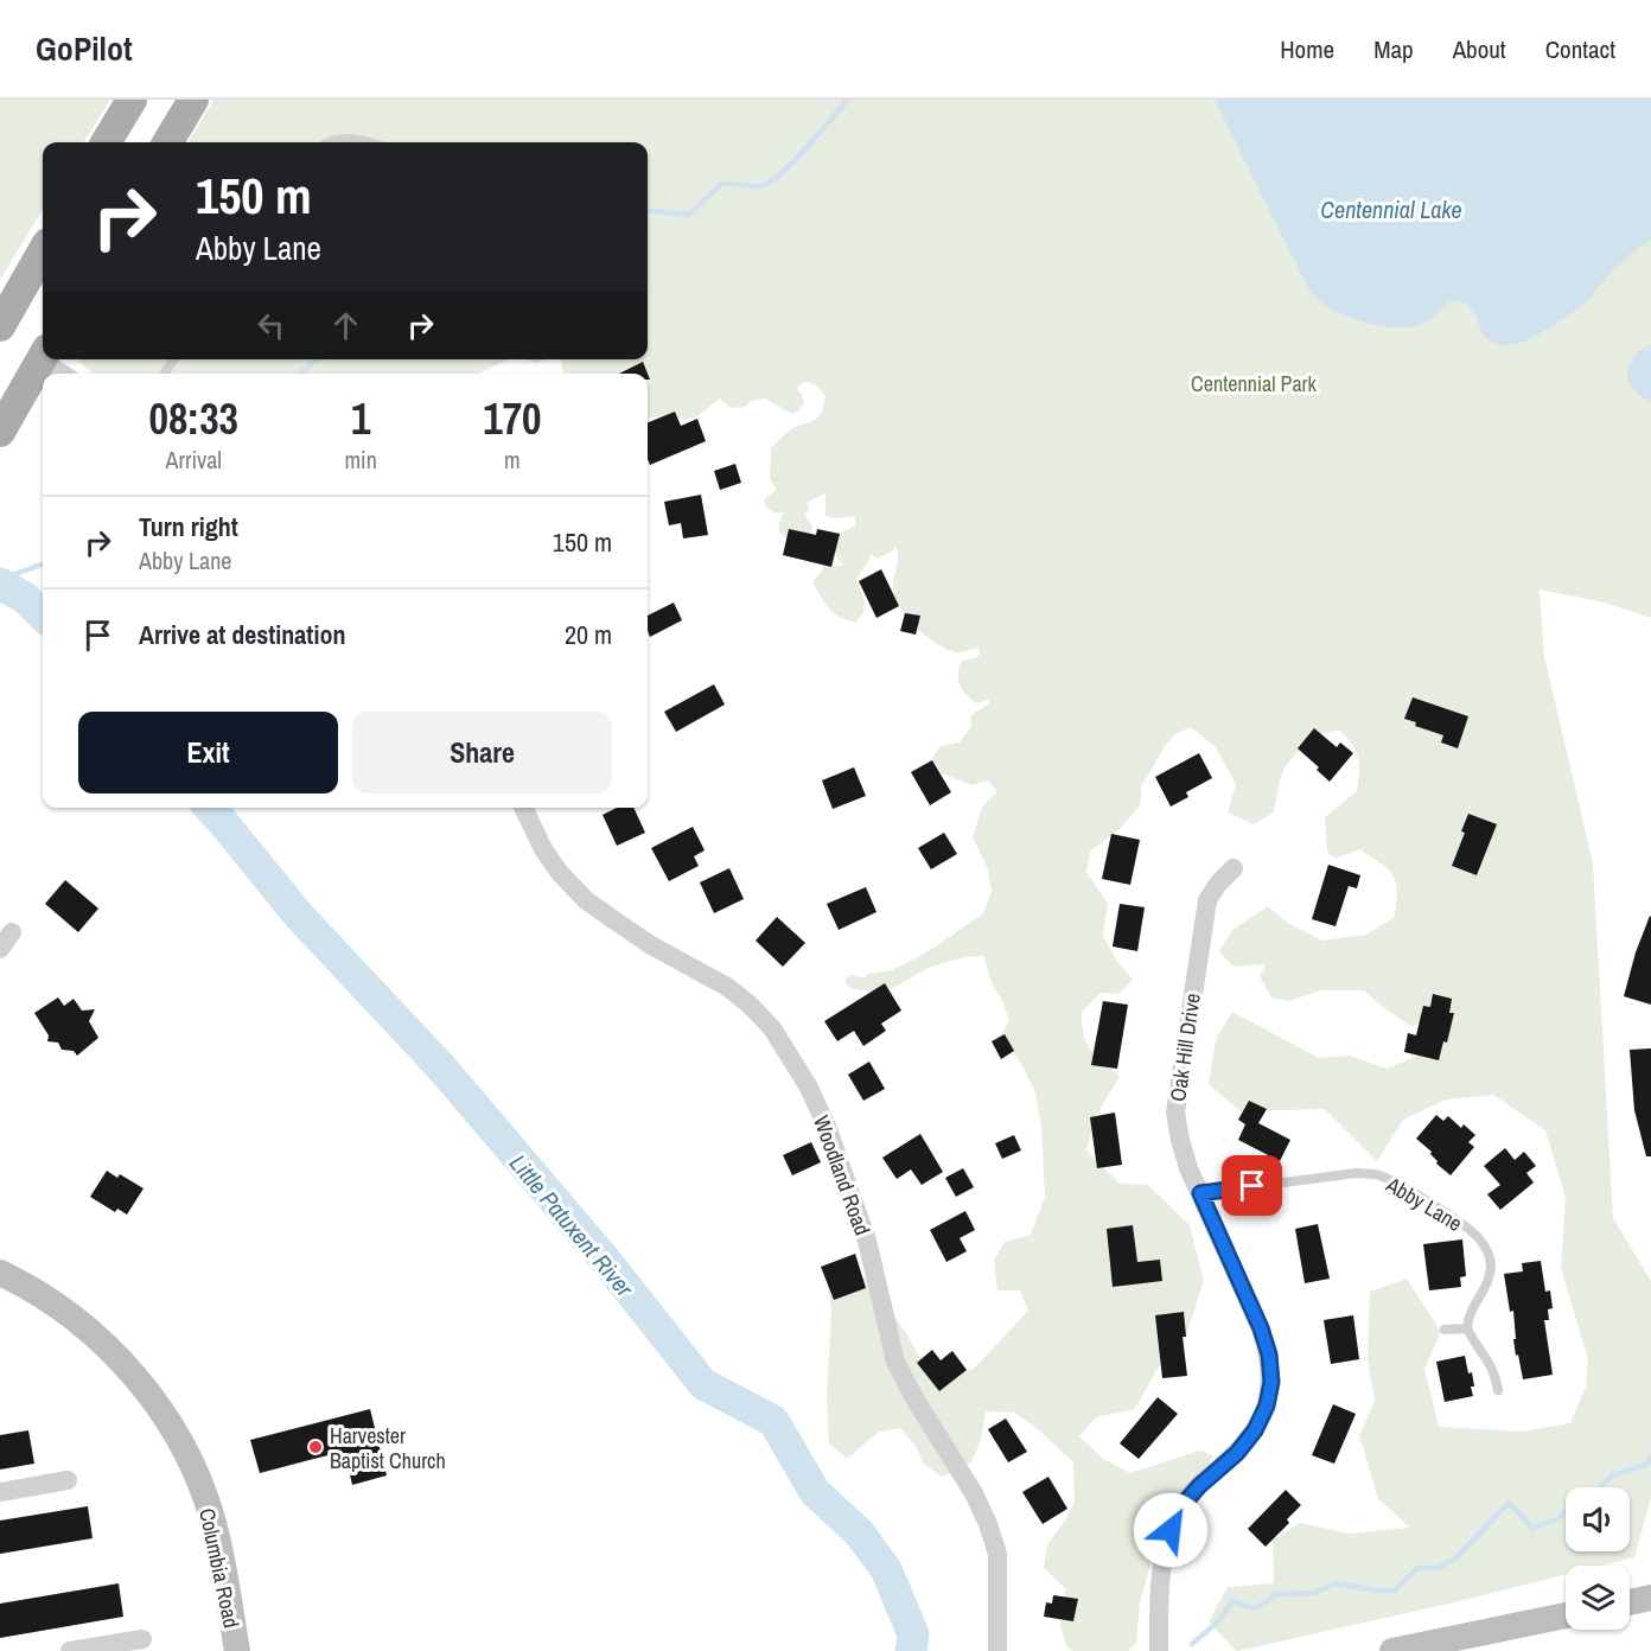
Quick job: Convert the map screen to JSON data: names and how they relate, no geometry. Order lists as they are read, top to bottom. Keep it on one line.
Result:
{"streets":{"street":["Oak Hill Drive","Woodland Road","Columbia Road"],"lane":["Abby Lane"]},"crossings":[["Oak Hill Drive","Abby Lane"]],"water":["Centennial Lake","Little Patuxent River"],"parks":["Centennial Park"],"places":["Harvester Baptist Church"],"page":{"header":"GoPilot","nav":["Home","Map","About","Contact"],"turn":["150 m","Abby Lane"],"eta":["08:33","Arrival","1","min","170","m"],"list":[{"name":"Turn right","note":"Abby Lane","value":"150 m"},{"name":"Arrive at destination","value":"20 m"}],"buttons":["Exit","Share"]}}
